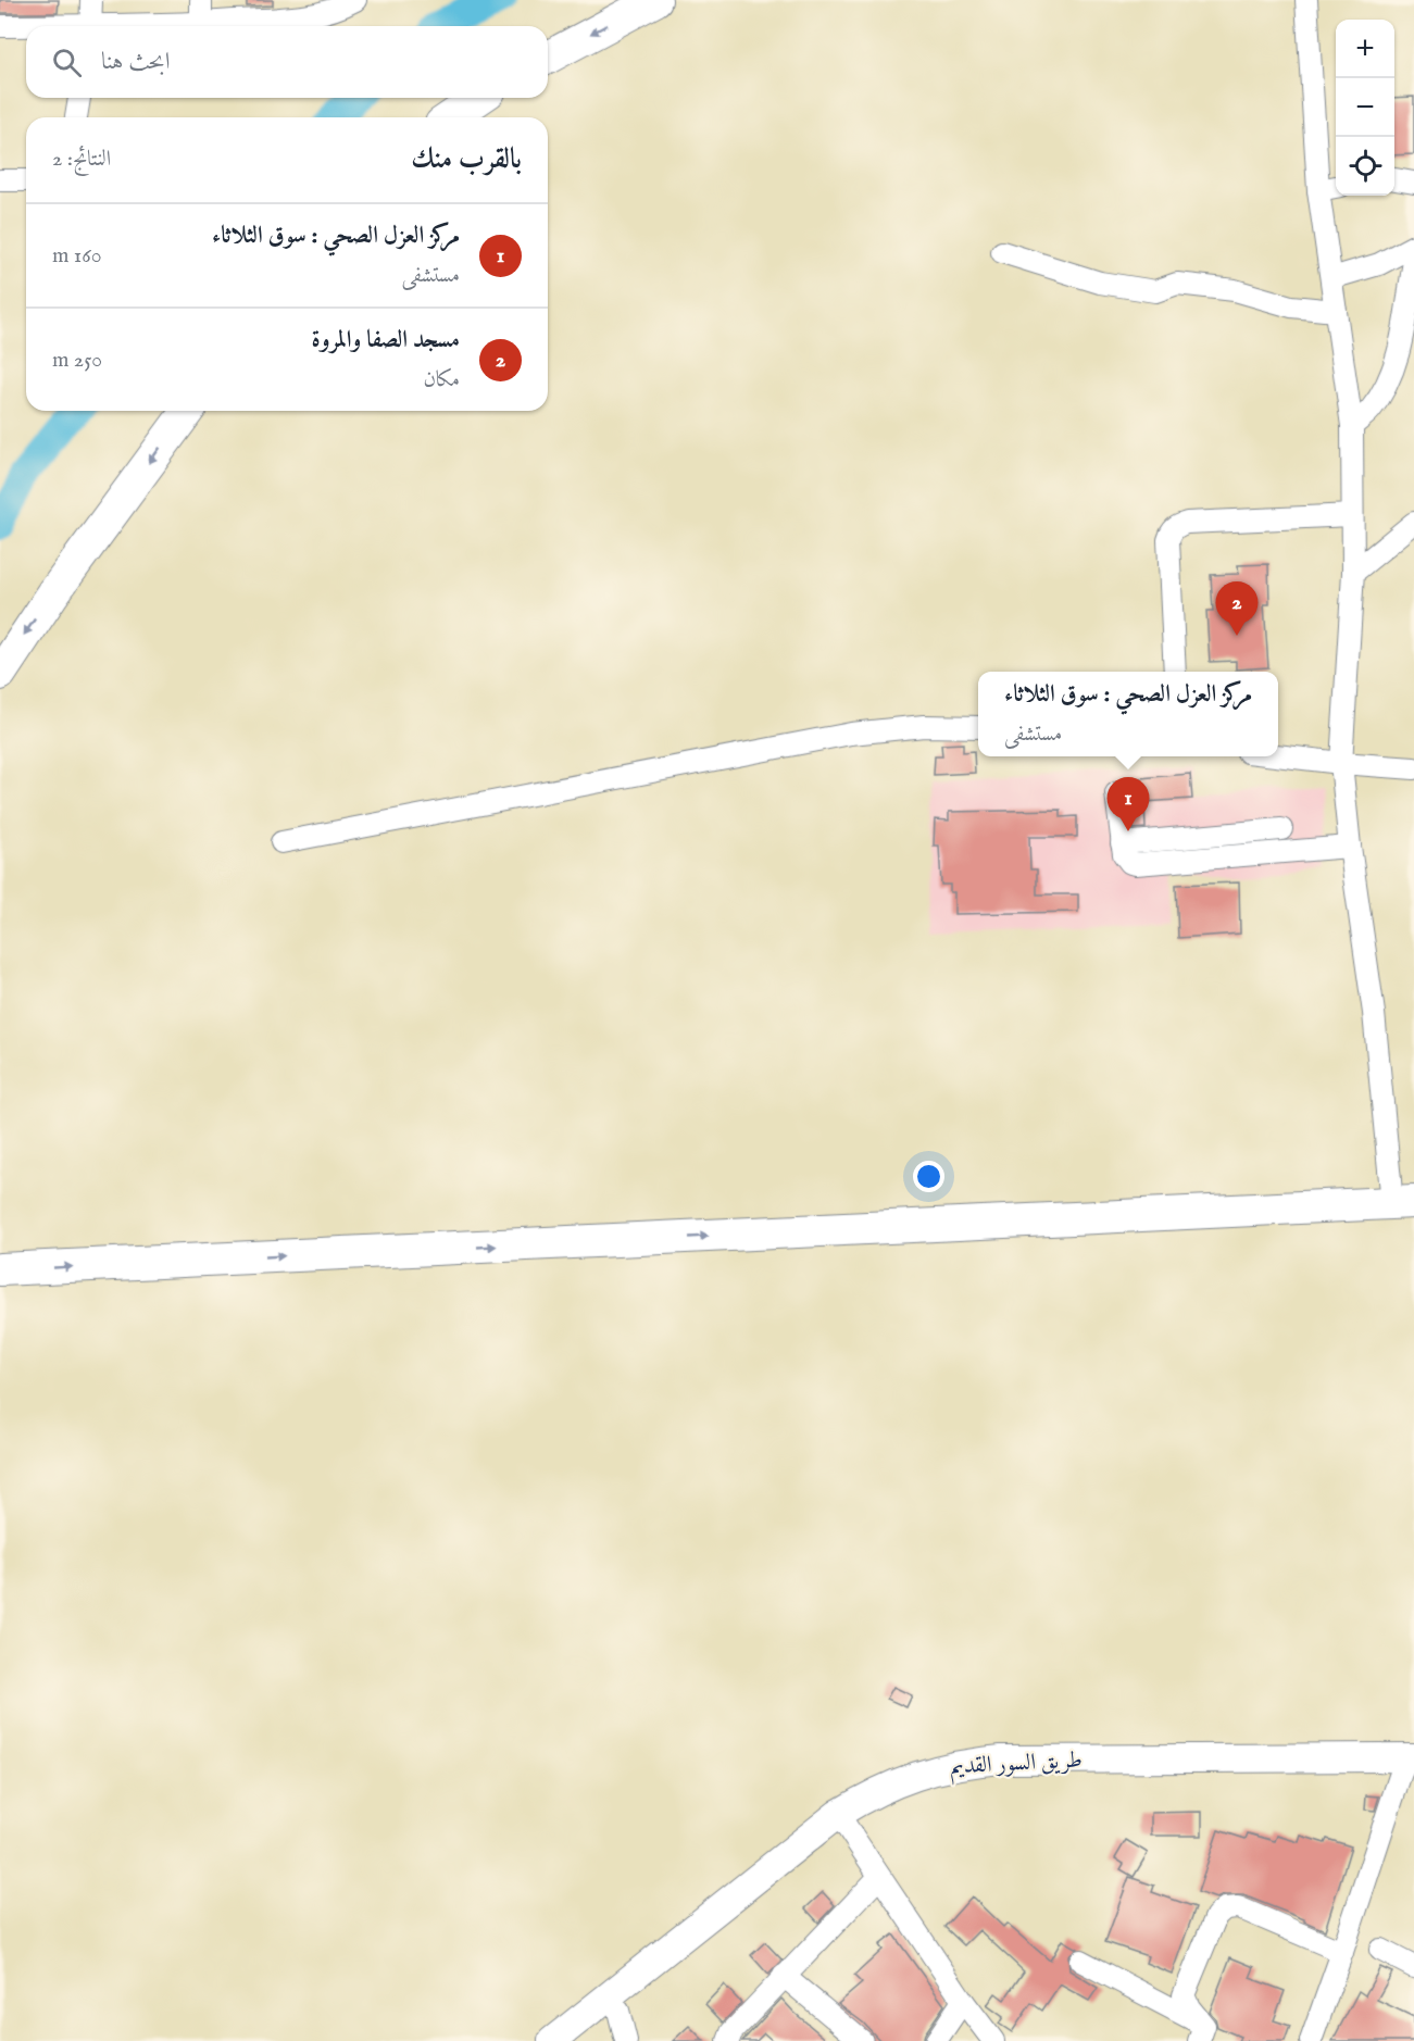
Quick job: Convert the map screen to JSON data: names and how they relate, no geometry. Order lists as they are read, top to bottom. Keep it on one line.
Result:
{"streets":{"main road":["طريق السور القديم"]},"page":{"map_buttons":["+","−"],"search":"ابحث هنا","heading":["بالقرب منك","النتائج: 2"],"list":[{"mark":"1","name":"مركز العزل الصحي : سوق الثلاثاء","note":"مستشفى","value":"160 m"},{"mark":"2","name":"مسجد الصفا والمروة","note":"مكان","value":"250 m"}],"pins":["2","1"],"popup":["مركز العزل الصحي : سوق الثلاثاء","مستشفى"]}}
